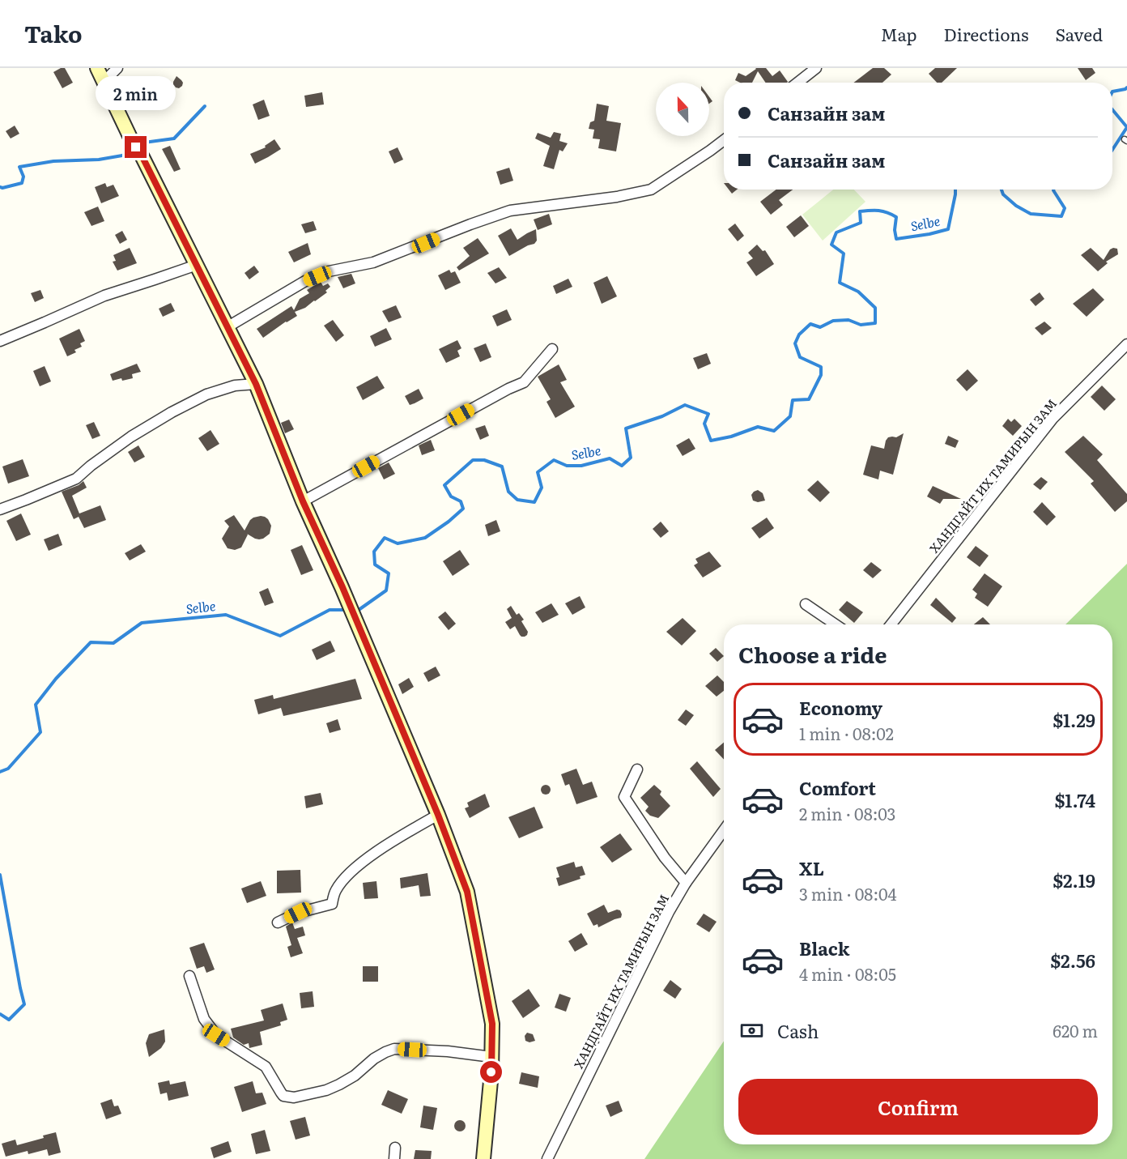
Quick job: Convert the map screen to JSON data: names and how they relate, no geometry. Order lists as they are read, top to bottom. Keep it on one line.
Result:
{"streets":{"street":["ХАНДГАЙТ ИХ ТАМИРЫН ЗАМ"]},"water":["Selbe"],"north":"top","page":{"header":"Tako","nav":["Map","Directions","Saved"],"bubble":"2 min","banner":["Санзайн зам","Санзайн зам"],"heading":"Choose a ride","list":[{"name":"Economy","note":"1 min · 08:02","value":"$1.29"},{"name":"Comfort","note":"2 min · 08:03","value":"$1.74"},{"name":"XL","note":"3 min · 08:04","value":"$2.19"},{"name":"Black","note":"4 min · 08:05","value":"$2.56"}],"pay":["Cash","620 m"],"buttons":"Confirm"}}
